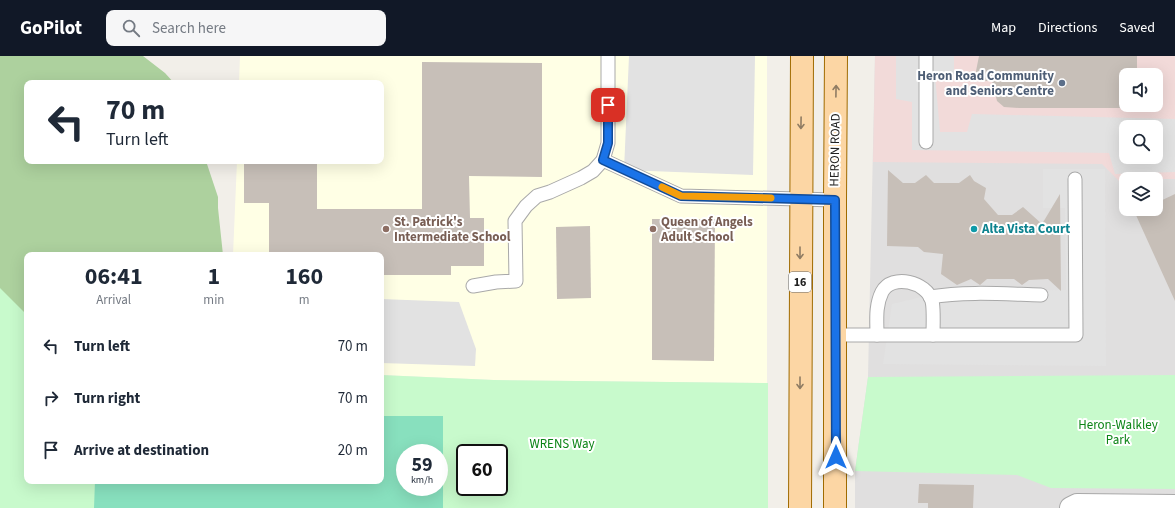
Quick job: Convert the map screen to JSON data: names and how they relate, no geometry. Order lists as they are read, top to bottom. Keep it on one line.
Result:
{"streets":{"main road":["HERON ROAD","16"]},"parks":["Heron-Walkley Park","WRENS Way"],"places":["Heron Road Community and Seniors Centre","St. Patrick's Intermediate School","Queen of Angels Adult School","Alta Vista Court"],"page":{"header":"GoPilot","search":"Search here","nav":["Map","Directions","Saved"],"turn":["70 m","Turn left"],"eta":["06:41","Arrival","1","min","160","m"],"list":[{"name":"Turn left","value":"70 m"},{"name":"Turn right","value":"70 m"},{"name":"Arrive at destination","value":"20 m"}],"speed":"59 km/h","limit":"60"}}
